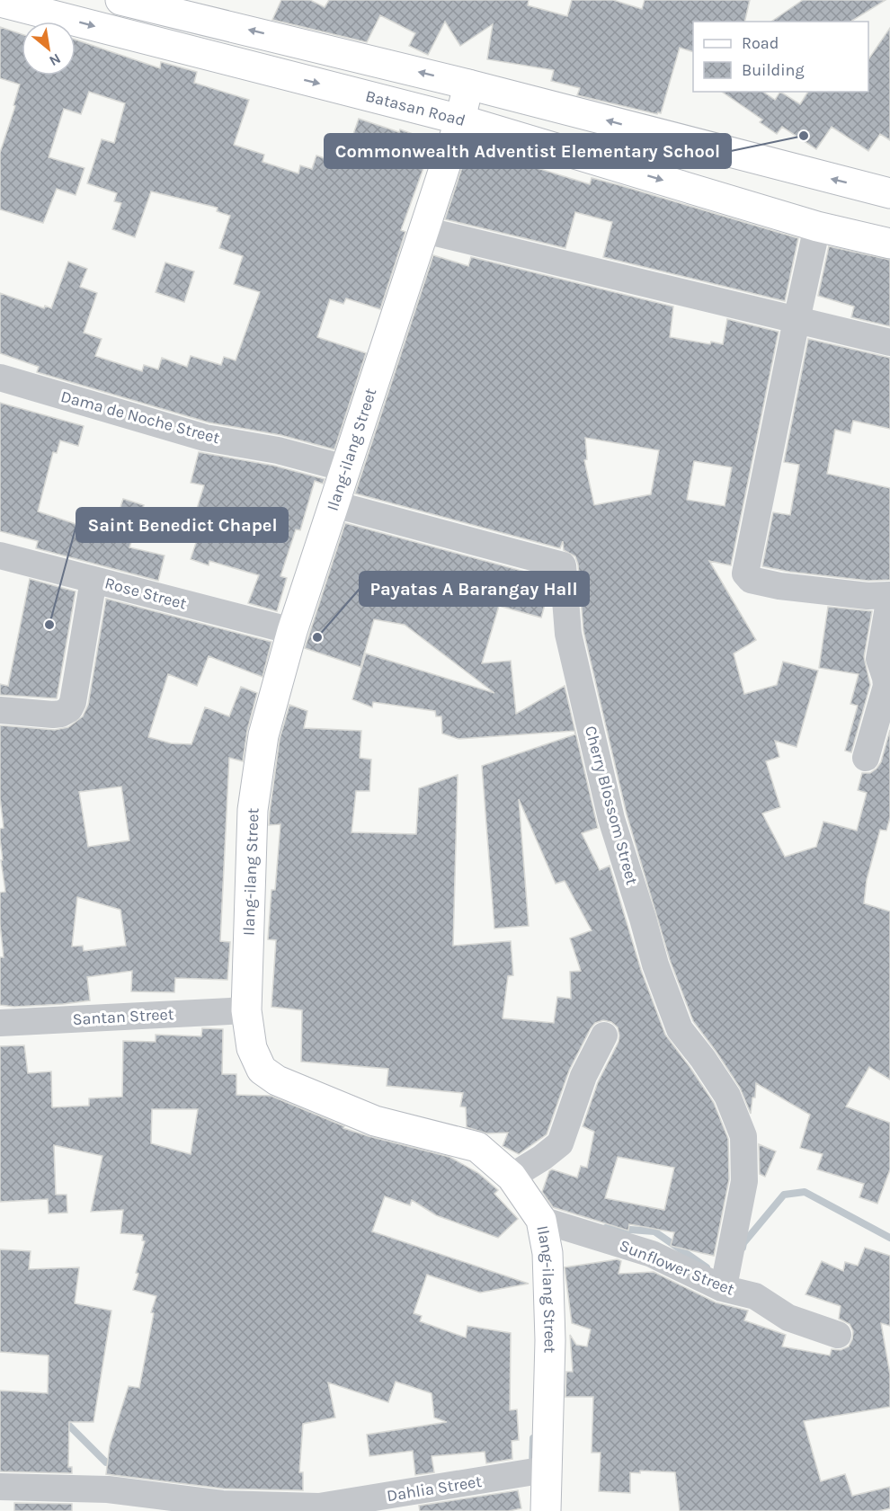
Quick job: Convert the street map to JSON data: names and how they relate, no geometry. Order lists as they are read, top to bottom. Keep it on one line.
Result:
{"streets":{"main road":["Batasan Road","Ilang-ilang Street"],"street":["Dama de Noche Street","Rose Street","Cherry Blossom Street","Santan Street","Sunflower Street","Dahlia Street"]},"crossings":[["Batasan Road","Ilang-ilang Street"],["Dama de Noche Street","Ilang-ilang Street"],["Ilang-ilang Street","Rose Street"],["Ilang-ilang Street","Cherry Blossom Street"],["Ilang-ilang Street","Santan Street"],["Ilang-ilang Street","Sunflower Street"],["Ilang-ilang Street","Dahlia Street"],["Cherry Blossom Street","Sunflower Street"]],"places":["Commonwealth Adventist Elementary School","Saint Benedict Chapel","Payatas A Barangay Hall"],"legend":["Road","Building"],"north":"bottom right"}
